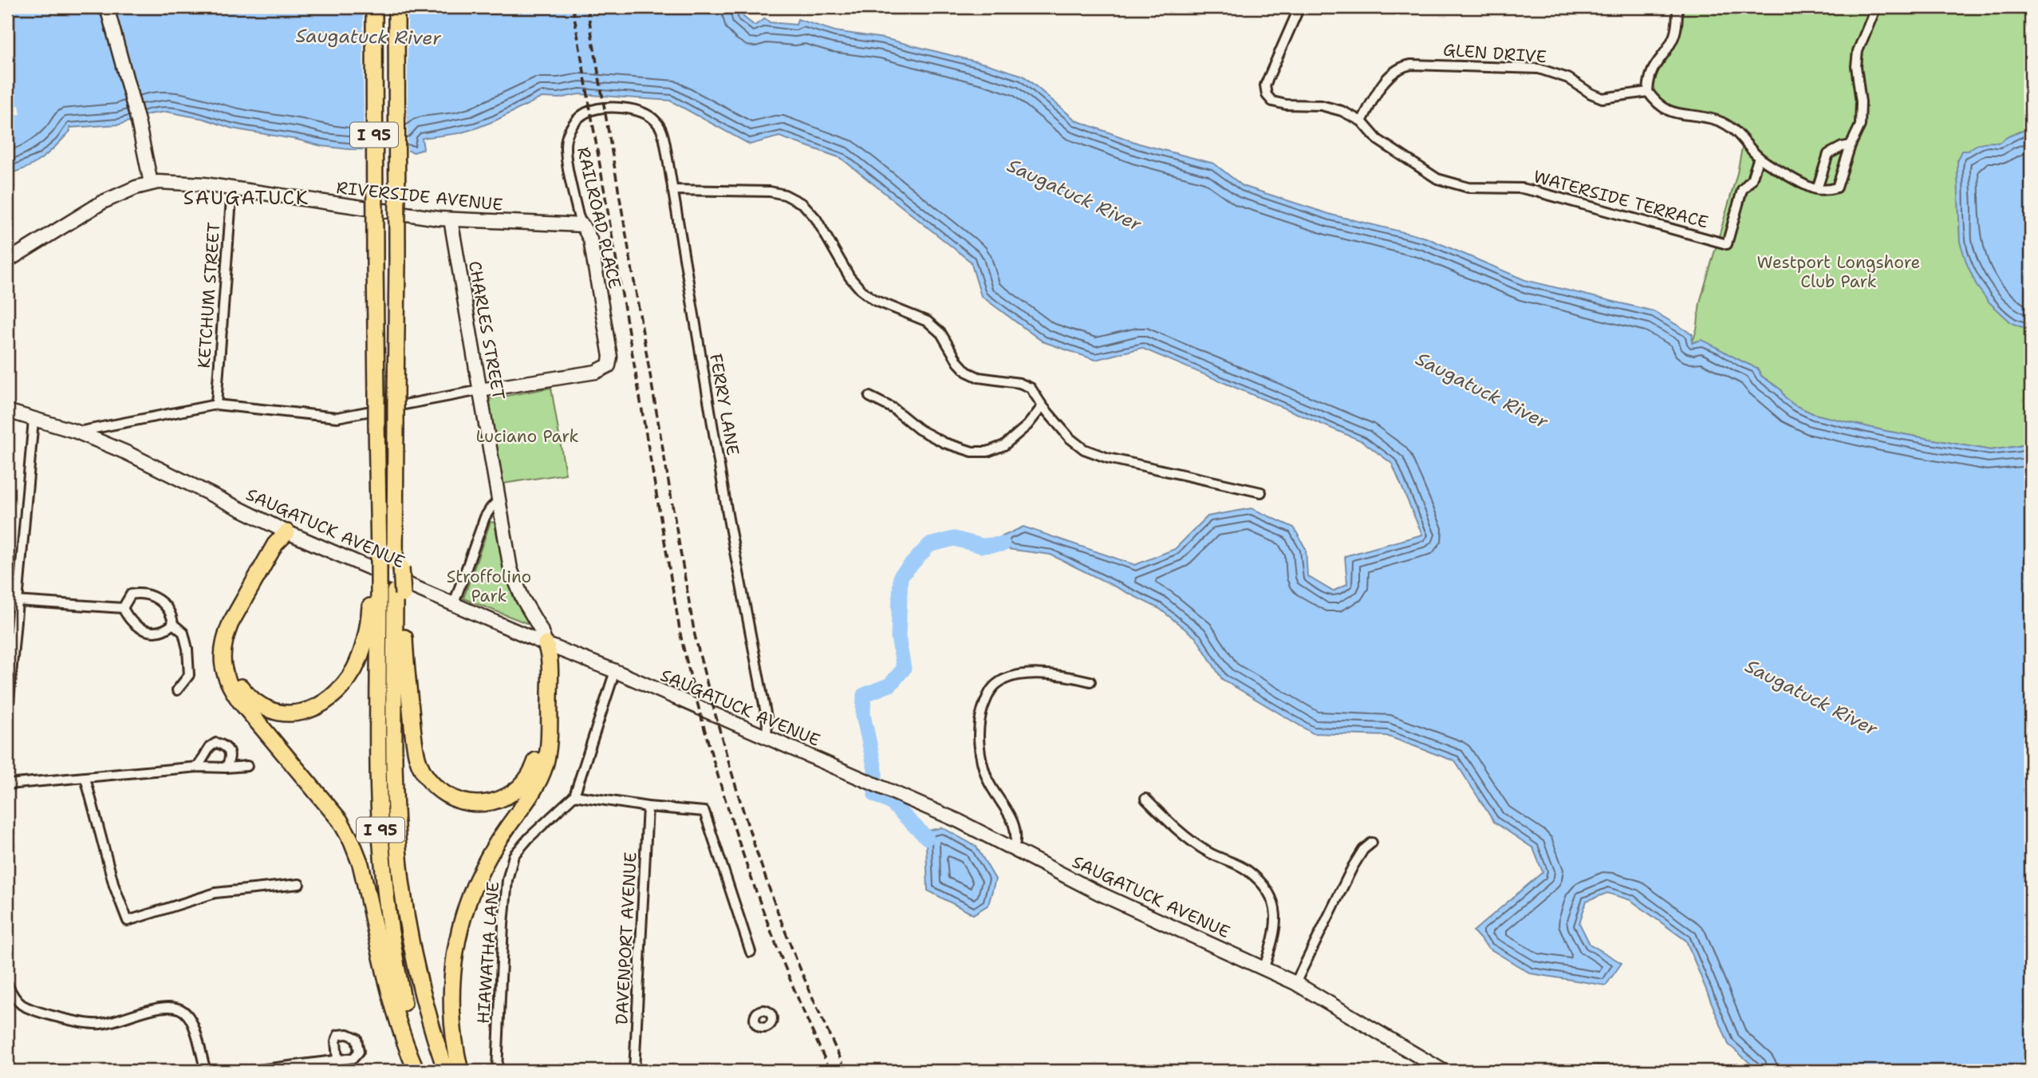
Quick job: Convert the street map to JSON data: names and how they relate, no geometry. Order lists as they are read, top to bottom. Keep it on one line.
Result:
{"streets":{"highway":["I 95"],"main road":["RIVERSIDE AVENUE","RAILROAD PLACE","CHARLES STREET","SAUGATUCK AVENUE"],"street":["GLEN DRIVE","WATERSIDE TERRACE","KETCHUM STREET","FERRY LANE","DAVENPORT AVENUE","HIAWATHA LANE"]},"crossings":[["GLEN DRIVE","WATERSIDE TERRACE"],["RIVERSIDE AVENUE","RAILROAD PLACE"],["RIVERSIDE AVENUE","KETCHUM STREET"],["RIVERSIDE AVENUE","CHARLES STREET"],["RAILROAD PLACE","CHARLES STREET"],["RAILROAD PLACE","FERRY LANE"],["CHARLES STREET","SAUGATUCK AVENUE"],["FERRY LANE","SAUGATUCK AVENUE"]],"districts":["SAUGATUCK"],"water":["Saugatuck River"],"parks":["Westport Longshore Club Park","Luciano Park","Stroffolino Park"]}
